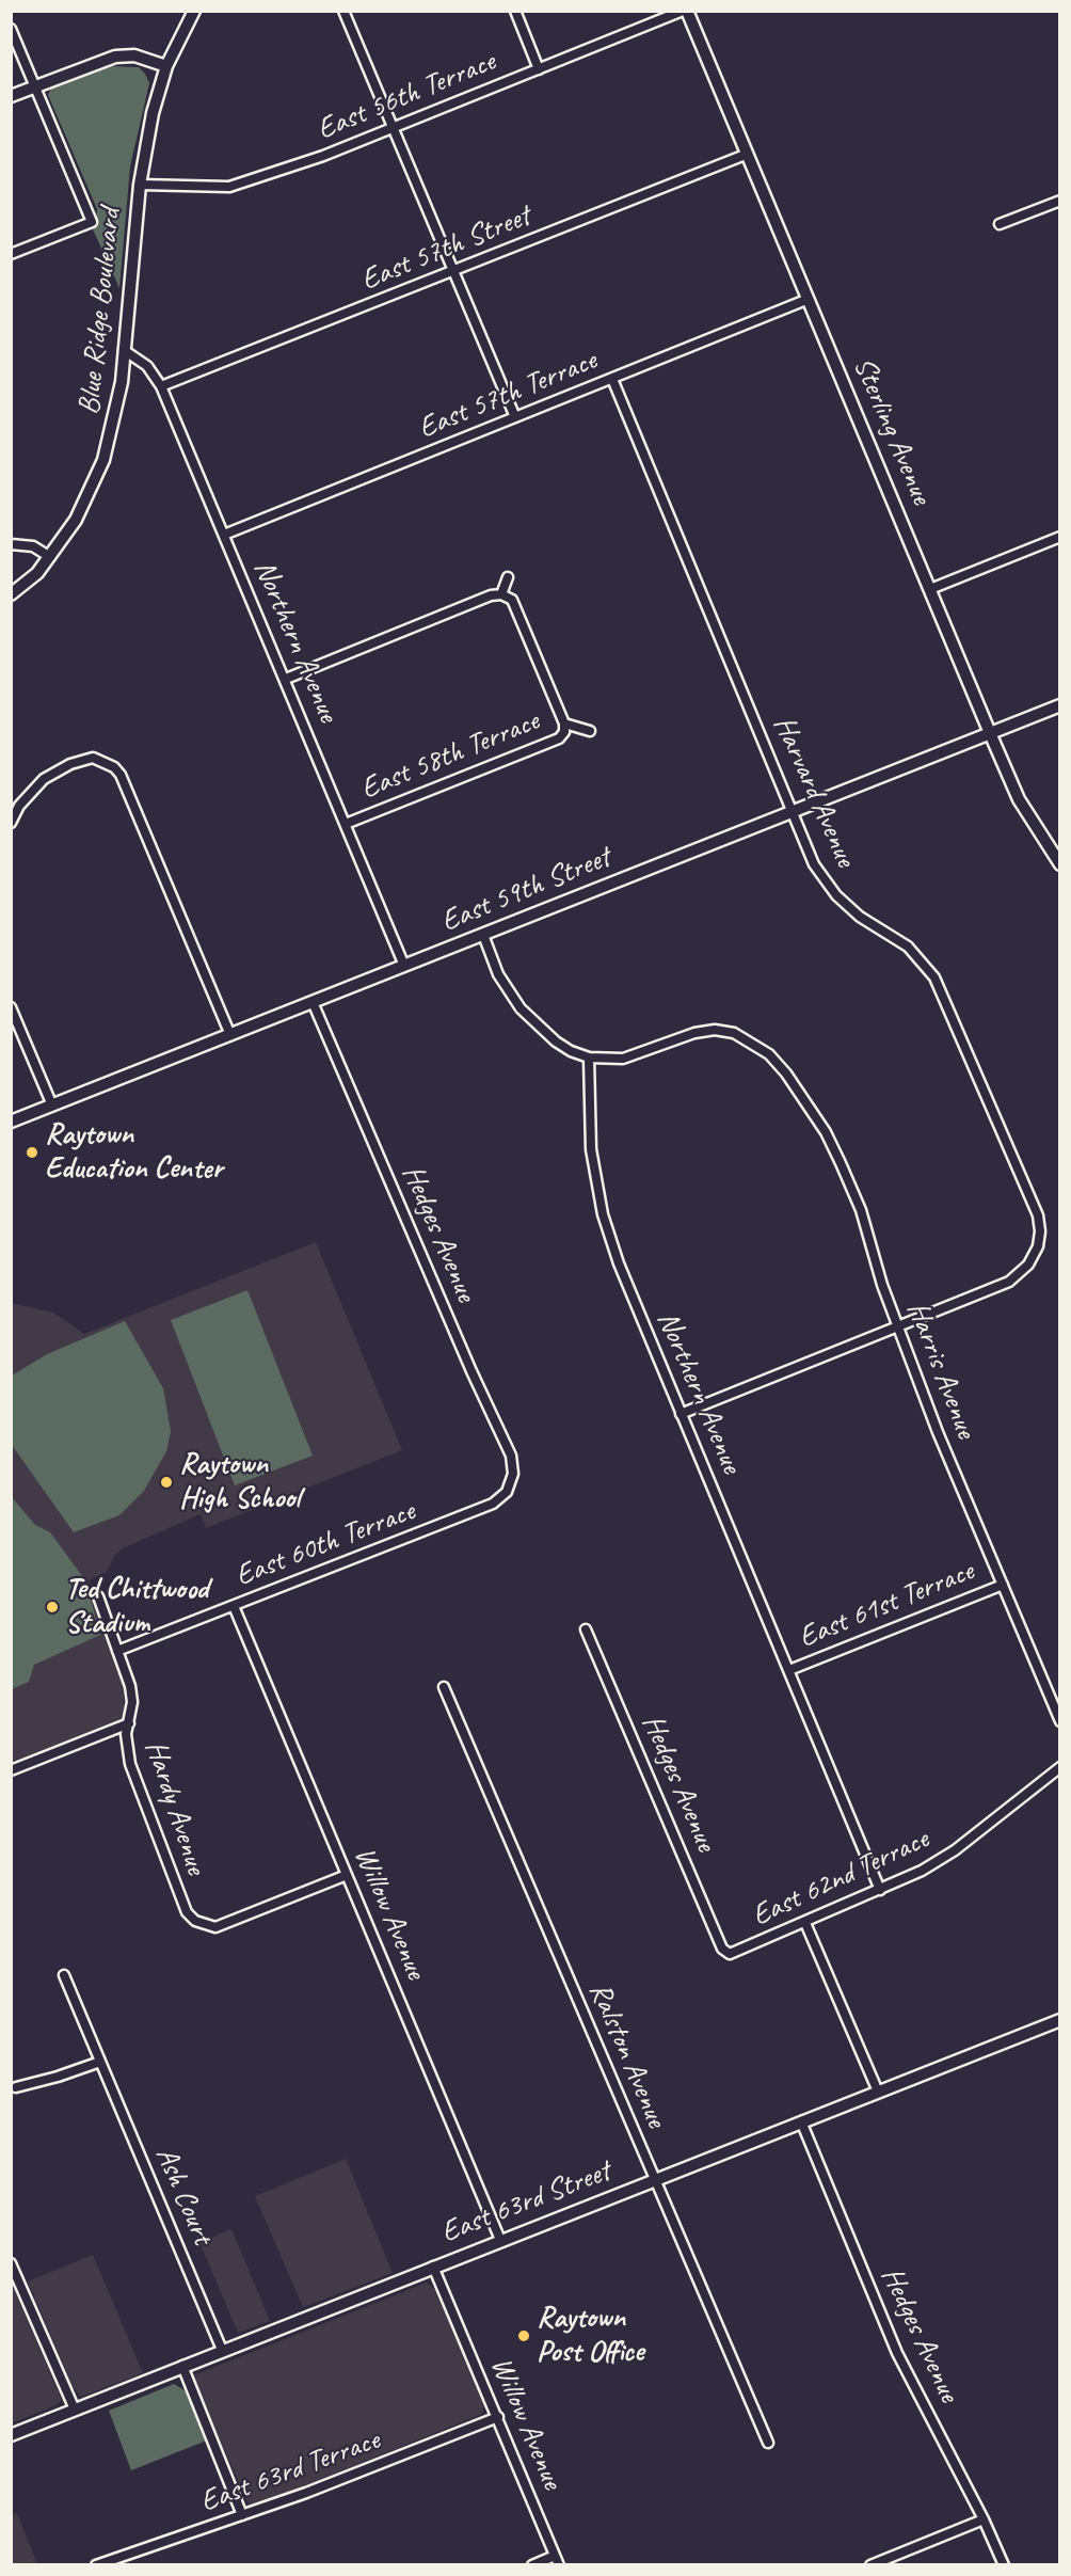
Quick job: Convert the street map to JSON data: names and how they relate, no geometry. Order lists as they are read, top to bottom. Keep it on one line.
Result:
{"streets":{"street":["East 56th Terrace","East 57th Street","Blue Ridge Boulevard","East 57th Terrace","Sterling Avenue","Northern Avenue","East 58th Terrace","Harvard Avenue","East 59th Street","Hedges Avenue","Harris Avenue","East 60th Terrace","East 61st Terrace","Hardy Avenue","East 62nd Terrace","Willow Avenue","Ralston Avenue","Ash Court","East 63rd Street","East 63rd Terrace"]},"crossings":[["East 56th Terrace","Blue Ridge Boulevard"],["East 56th Terrace","Sterling Avenue"],["East 57th Street","Sterling Avenue"],["East 57th Street","Northern Avenue"],["Blue Ridge Boulevard","Northern Avenue"],["East 57th Terrace","Sterling Avenue"],["East 57th Terrace","Northern Avenue"],["East 57th Terrace","Harvard Avenue"],["Sterling Avenue","East 59th Street"],["Northern Avenue","East 58th Terrace"],["Northern Avenue","East 59th Street"],["Northern Avenue","Harris Avenue"],["Northern Avenue","East 61st Terrace"],["Northern Avenue","East 62nd Terrace"],["Harvard Avenue","East 59th Street"],["Harvard Avenue","Harris Avenue"],["East 59th Street","Hedges Avenue"],["Hedges Avenue","East 60th Terrace"],["Hedges Avenue","East 62nd Terrace"],["Hedges Avenue","East 63rd Street"],["Harris Avenue","East 61st Terrace"],["East 60th Terrace","Hardy Avenue"],["East 60th Terrace","Willow Avenue"],["Hardy Avenue","Willow Avenue"],["Willow Avenue","East 63rd Street"],["Willow Avenue","East 63rd Terrace"],["Ralston Avenue","East 63rd Street"],["Ash Court","East 63rd Street"]],"places":["Raytown Education Center","Raytown High School","Ted Chittwood Stadium","Raytown Post Office"]}
